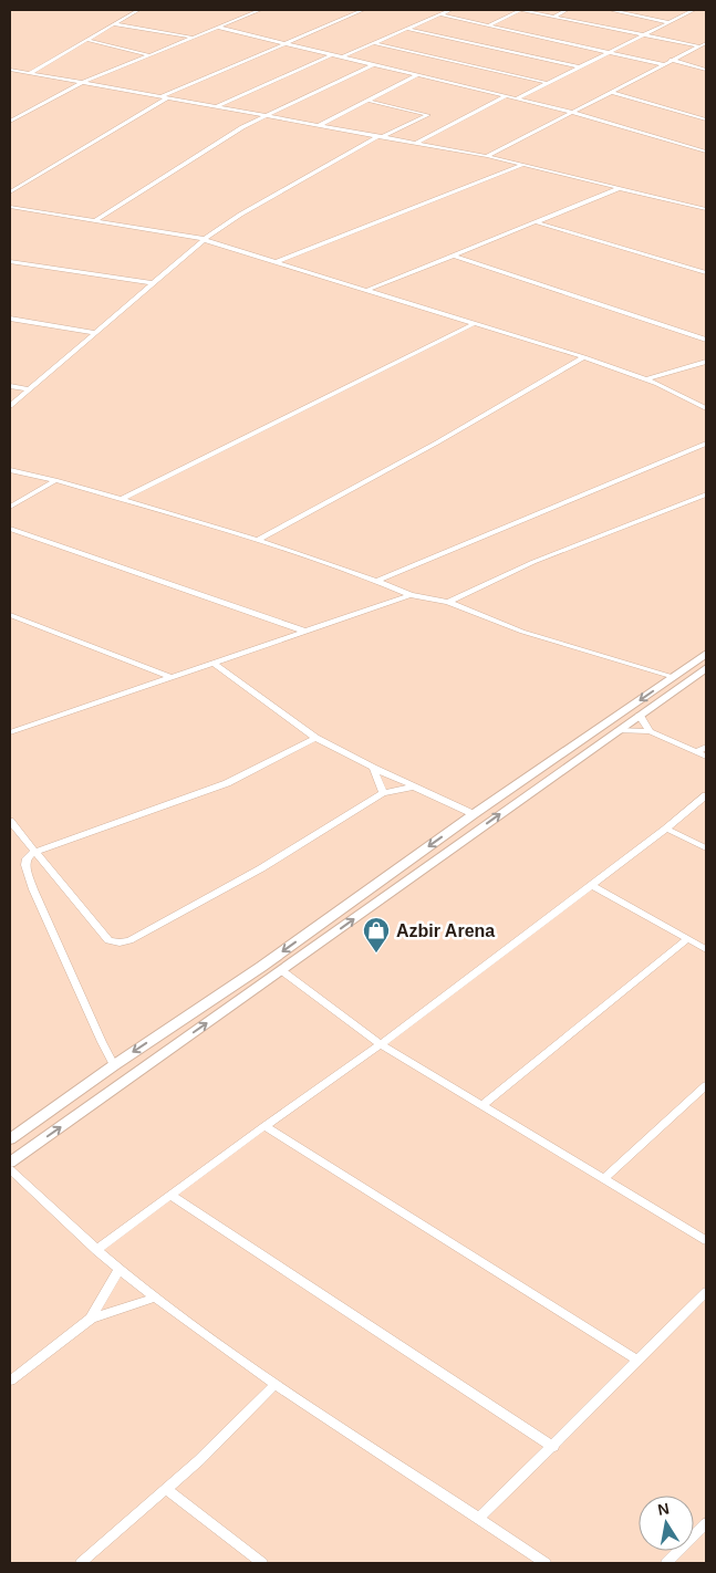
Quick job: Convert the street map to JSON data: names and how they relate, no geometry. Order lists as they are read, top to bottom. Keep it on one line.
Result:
{"places":{"shop":["Azbir Arena"]},"north":"top"}
